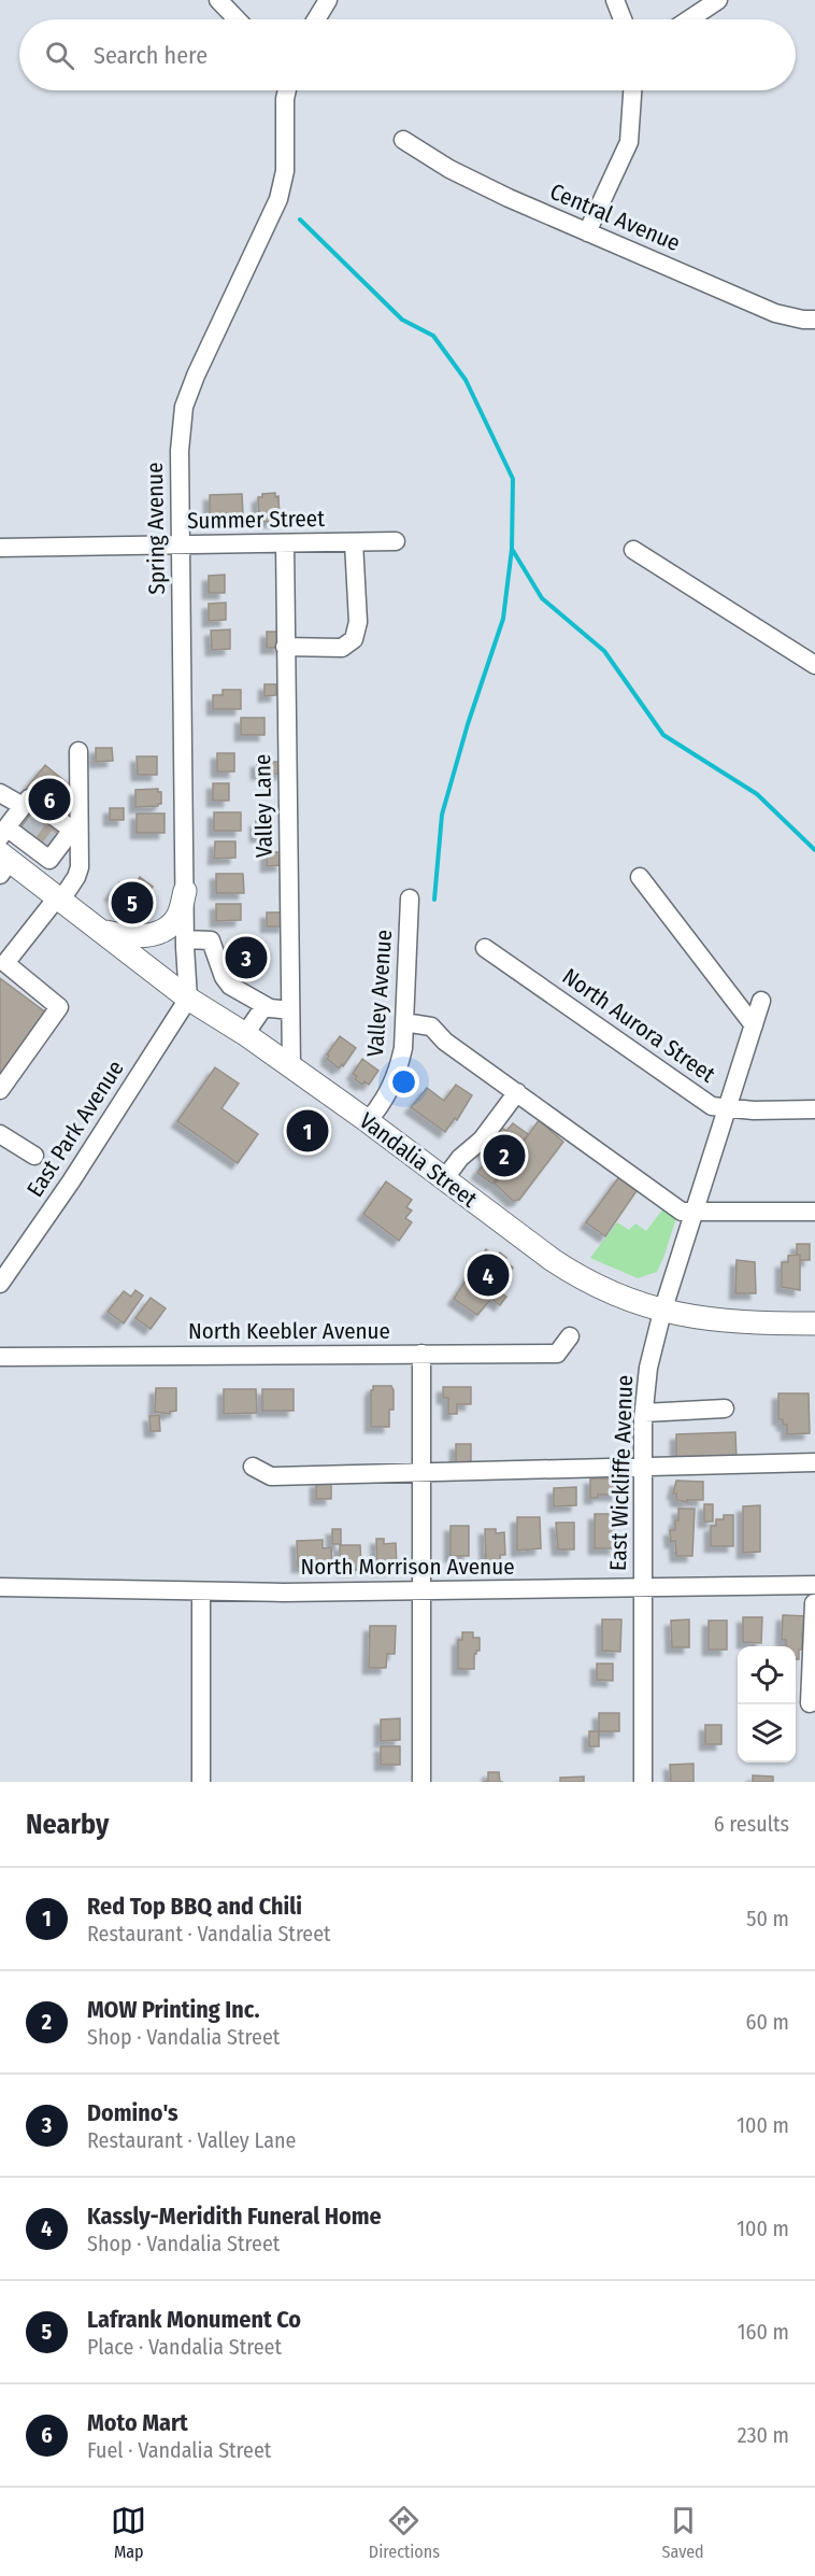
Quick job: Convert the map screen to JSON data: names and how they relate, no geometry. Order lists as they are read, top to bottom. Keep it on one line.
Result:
{"streets":{"main road":["Vandalia Street"],"street":["Central Avenue","Summer Street","Spring Avenue","Valley Lane","Valley Avenue","North Aurora Street","East Park Avenue","North Keebler Avenue","East Wickliffe Avenue","North Morrison Avenue"]},"crossings":[["Summer Street","Spring Avenue"],["Summer Street","Valley Lane"],["Spring Avenue","East Park Avenue"],["Spring Avenue","Vandalia Street"],["Valley Lane","Vandalia Street"],["Valley Avenue","Vandalia Street"],["North Aurora Street","East Wickliffe Avenue"],["East Park Avenue","Vandalia Street"],["Vandalia Street","East Wickliffe Avenue"],["East Wickliffe Avenue","North Morrison Avenue"]],"page":{"search":"Search here","pins":["6","5","3","1","2","4"],"heading":["Nearby","6 results"],"list":[{"mark":"1","name":"Red Top BBQ and Chili","note":"Restaurant · Vandalia Street","value":"50 m"},{"mark":"2","name":"MOW Printing Inc.","note":"Shop · Vandalia Street","value":"60 m"},{"mark":"3","name":"Domino's","note":"Restaurant · Valley Lane","value":"100 m"},{"mark":"4","name":"Kassly-Meridith Funeral Home","note":"Shop · Vandalia Street","value":"100 m"},{"mark":"5","name":"Lafrank Monument Co","note":"Place · Vandalia Street","value":"160 m"},{"mark":"6","name":"Moto Mart","note":"Fuel · Vandalia Street","value":"230 m"}],"nav":["Map","Directions","Saved"]}}
